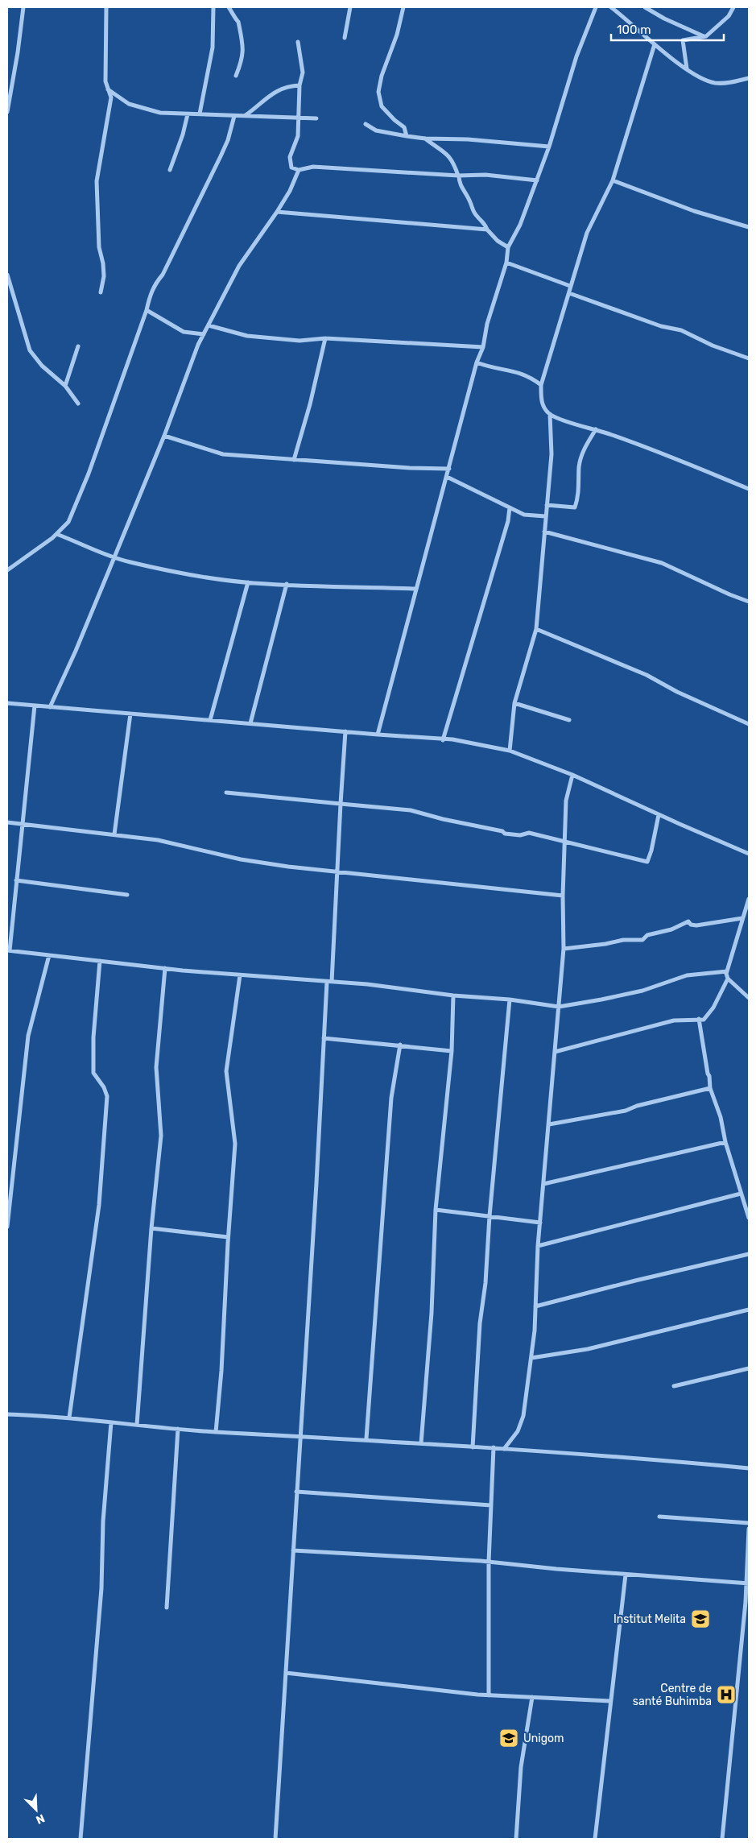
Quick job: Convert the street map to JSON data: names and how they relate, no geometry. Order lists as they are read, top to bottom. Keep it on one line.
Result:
{"places":{"school or university":["Institut Melita","Unigom"],"hospital":["Centre de santé Buhimba"]},"scale_bar":"100 m","north":"bottom right"}
